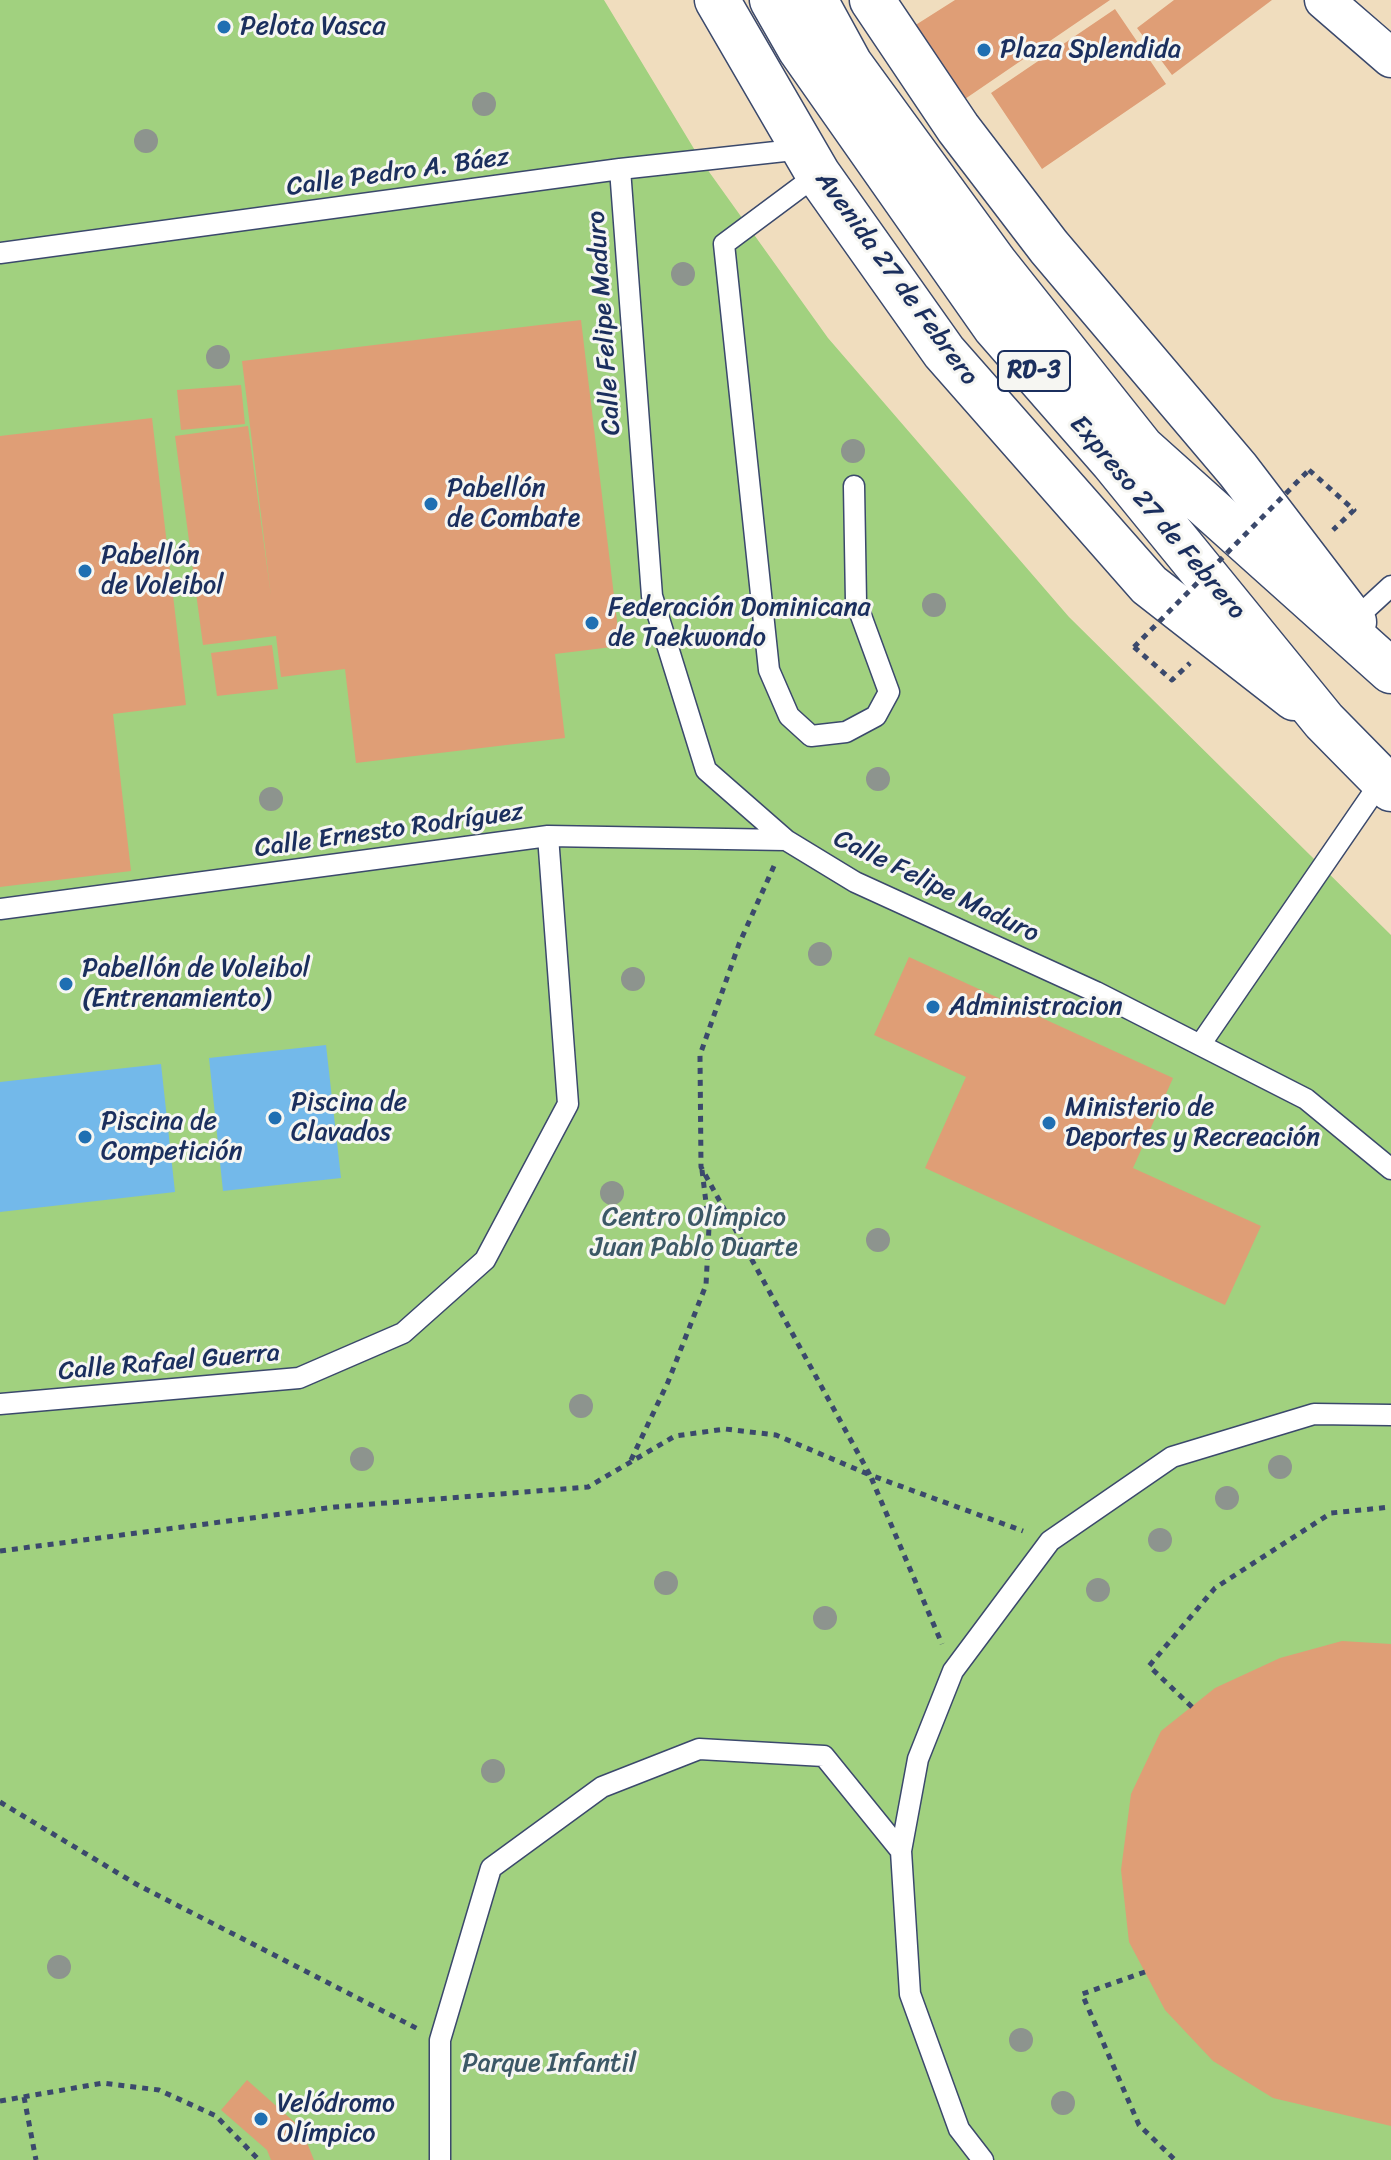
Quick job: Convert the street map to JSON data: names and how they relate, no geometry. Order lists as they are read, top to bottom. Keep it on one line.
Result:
{"streets":{"main road":["Avenida 27 de Febrero","RD-3","Expreso 27 de Febrero"],"lane":["Calle Pedro A. Báez","Calle Felipe Maduro","Calle Ernesto Rodríguez","Calle Rafael Guerra"]},"crossings":[["Calle Pedro A. Báez","Avenida 27 de Febrero"],["Calle Pedro A. Báez","Calle Felipe Maduro"],["Avenida 27 de Febrero","Expreso 27 de Febrero"],["Calle Felipe Maduro","Calle Ernesto Rodríguez"],["RD-3","Expreso 27 de Febrero"],["Calle Ernesto Rodríguez","Calle Rafael Guerra"]],"parks":["Centro Olímpico Juan Pablo Duarte","Parque Infantil"],"places":["Pelota Vasca","Plaza Splendida","Pabellón de Combate","Pabellón de Voleibol","Federación Dominicana de Taekwondo","Pabellón de Voleibol (Entrenamiento)","Administracion","Piscina de Clavados","Ministerio de Deportes y Recreación","Piscina de Competición","Velódromo Olímpico"]}
